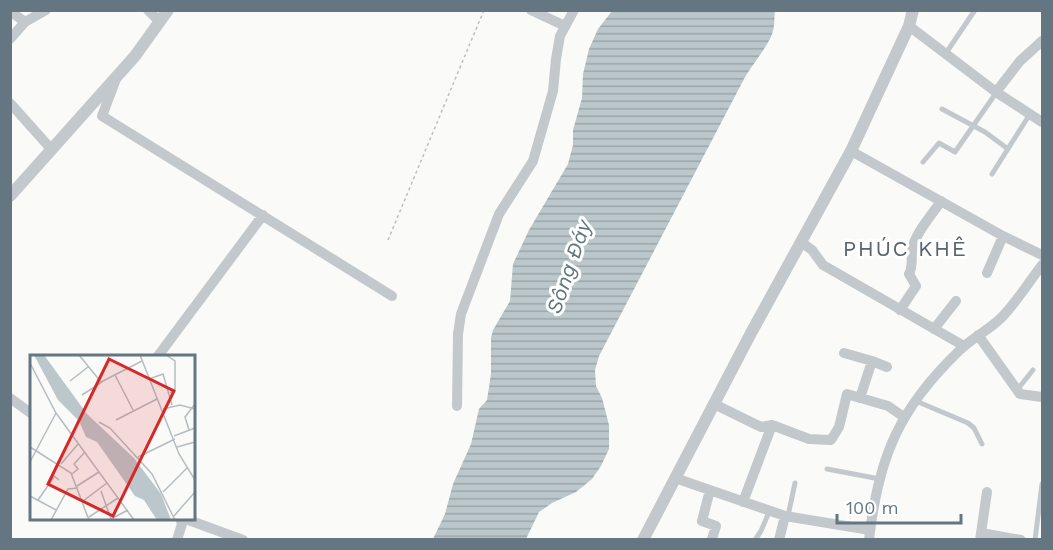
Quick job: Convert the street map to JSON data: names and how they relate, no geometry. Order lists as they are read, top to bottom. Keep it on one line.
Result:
{"districts":["PHÚC KHÊ"],"water":["Sông Đáy"],"scale_bar":"100 m"}
